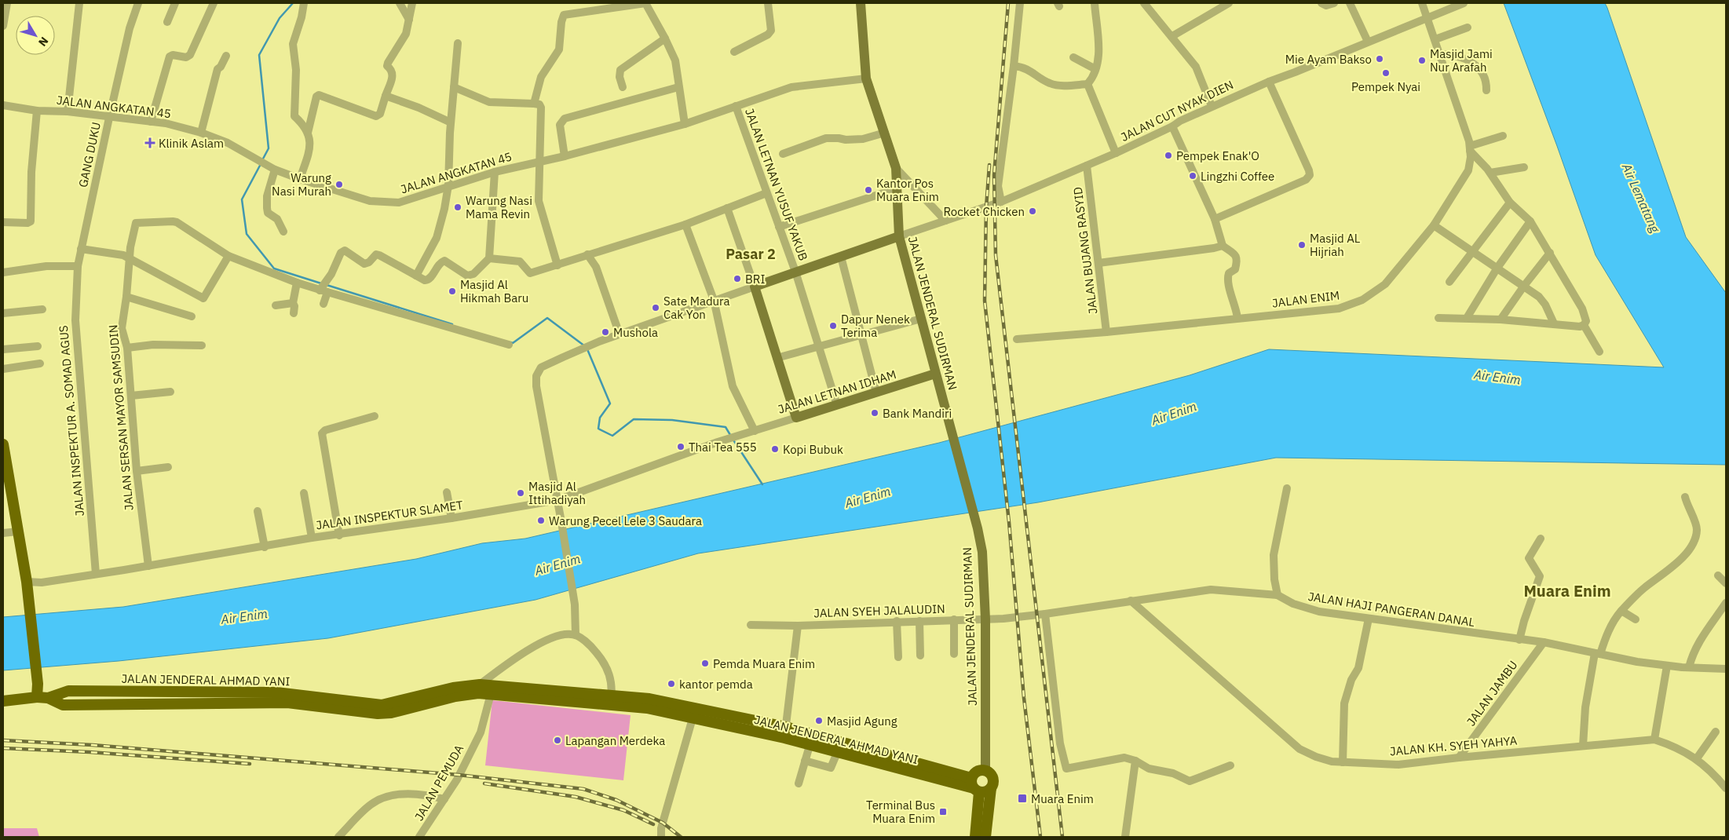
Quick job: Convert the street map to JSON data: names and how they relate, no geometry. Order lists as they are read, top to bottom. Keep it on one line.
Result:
{"streets":{"highway":["JALAN JENDERAL AHMAD YANI"],"main road":["JALAN JENDERAL SUDIRMAN","JALAN LETNAN IDHAM"],"street":["JALAN ANGKATAN 45","JALAN CUT NYAK DIEN","GANG DUKU","JALAN LETNAN YUSUF YAKUB","JALAN BUJANG RASYID","JALAN ENIM","JALAN SERSAN MAYOR SAMSUDIN","JALAN INSPEKTUR A. SOMAD AGUS","JALAN INSPEKTUR SLAMET","JALAN HAJI PANGERAN DANAL","JALAN SYEH JALALUDIN","JALAN JAMBU","JALAN KH. SYEH YAHYA","JALAN PEMUDA"]},"crossings":[["JALAN ANGKATAN 45","GANG DUKU"],["JALAN ANGKATAN 45","JALAN LETNAN YUSUF YAKUB"],["JALAN ANGKATAN 45","JALAN JENDERAL SUDIRMAN"],["JALAN CUT NYAK DIEN","JALAN BUJANG RASYID"],["JALAN CUT NYAK DIEN","JALAN ENIM"],["JALAN CUT NYAK DIEN","JALAN JENDERAL SUDIRMAN"],["GANG DUKU","JALAN INSPEKTUR A. SOMAD AGUS"],["JALAN LETNAN YUSUF YAKUB","JALAN LETNAN IDHAM"],["JALAN BUJANG RASYID","JALAN ENIM"],["JALAN JENDERAL SUDIRMAN","JALAN LETNAN IDHAM"],["JALAN JENDERAL SUDIRMAN","JALAN HAJI PANGERAN DANAL"],["JALAN JENDERAL SUDIRMAN","JALAN SYEH JALALUDIN"],["JALAN JENDERAL SUDIRMAN","JALAN JENDERAL AHMAD YANI"],["JALAN LETNAN IDHAM","JALAN INSPEKTUR SLAMET"],["JALAN SERSAN MAYOR SAMSUDIN","JALAN INSPEKTUR SLAMET"],["JALAN INSPEKTUR A. SOMAD AGUS","JALAN INSPEKTUR SLAMET"],["JALAN HAJI PANGERAN DANAL","JALAN SYEH JALALUDIN"],["JALAN HAJI PANGERAN DANAL","JALAN JAMBU"],["JALAN HAJI PANGERAN DANAL","JALAN KH. SYEH YAHYA"],["JALAN SYEH JALALUDIN","JALAN JENDERAL AHMAD YANI"],["JALAN JAMBU","JALAN KH. SYEH YAHYA"]],"districts":["Pasar 2","Muara Enim"],"water":["Air Lematang","Air Enim"],"places":{"other":["Mie Ayam Bakso","Masjid Jami Nur Arafah","Pempek Nyai","Pempek Enak'O","Lingzhi Coffee","Warung Nasi Murah","Kantor Pos Muara Enim","Warung Nasi Mama Revin","Rocket Chicken","Masjid AL Hijriah","BRI","Masjid Al Hikmah Baru","Sate Madura Cak Yon","Dapur Nenek Terima","Mushola","Bank Mandiri","Thai Tea 555","Kopi Bubuk","Masjid Al Ittihadiyah","Warung Pecel Lele 3 Saudara","Pemda Muara Enim","kantor pemda","Masjid Agung","Lapangan Merdeka"],"health":["Klinik Aslam"],"transit":["Muara Enim","Terminal Bus Muara Enim"]},"north":"bottom right"}
